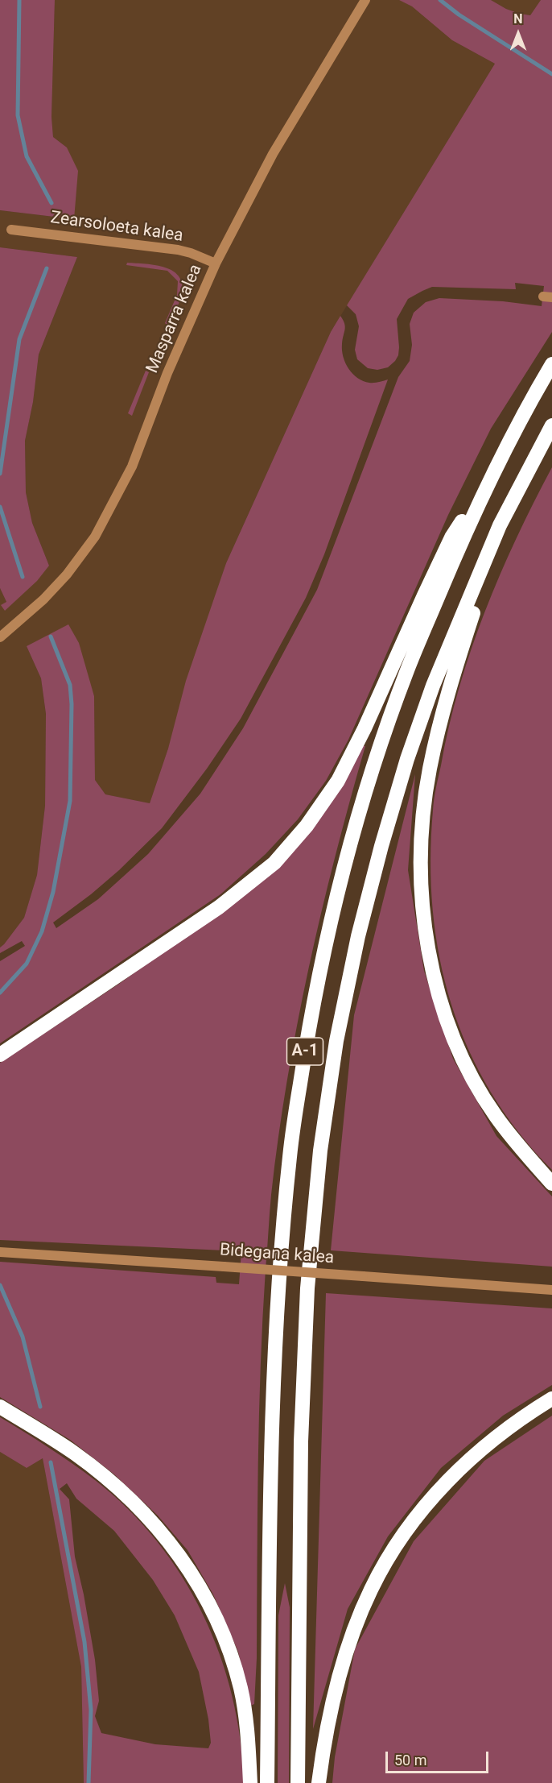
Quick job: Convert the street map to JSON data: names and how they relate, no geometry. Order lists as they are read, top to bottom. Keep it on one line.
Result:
{"streets":{"highway":["A-1"],"street":["Zearsoloeta kalea","Masparra kalea","Bidegana kalea"]},"crossings":[["Zearsoloeta kalea","Masparra kalea"]],"scale_bar":"50 m","north":"top"}
